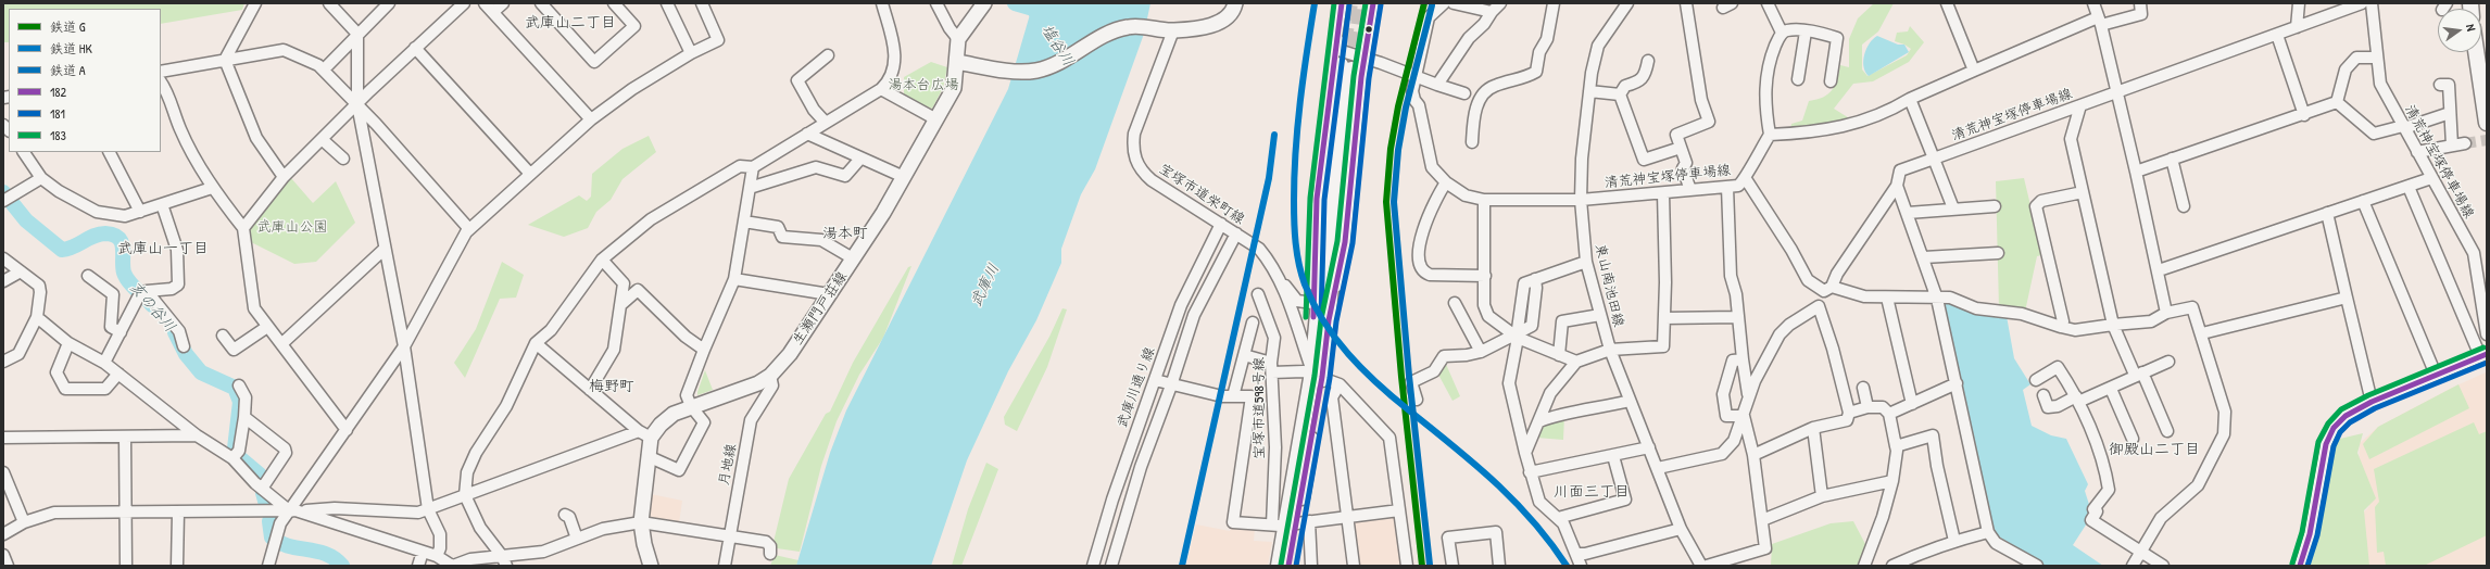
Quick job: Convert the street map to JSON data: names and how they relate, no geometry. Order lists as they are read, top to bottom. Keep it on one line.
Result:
{"streets":{"main road":["生瀬門戸荘線"],"street":["清荒神宝塚停車場線","宝塚市道栄町線","東山南池田線","武庫川通り線","宝塚市道598号線","月地線"]},"crossings":[["清荒神宝塚停車場線","東山南池田線"],["宝塚市道栄町線","武庫川通り線"],["生瀬門戸荘線","月地線"]],"districts":["武庫山二丁目","湯本町","武庫山一丁目","梅野町","御殿山二丁目","川面三丁目"],"water":["塩谷川","武庫川","亥の谷川"],"parks":["湯本台広場","武庫山公園"],"lines":["rail line G","rail line HK","transit line 182","transit line 183","transit line 181","rail line A"],"legend":["鉄道 G","鉄道 HK","鉄道 A","182","181","183"],"north":"right"}
